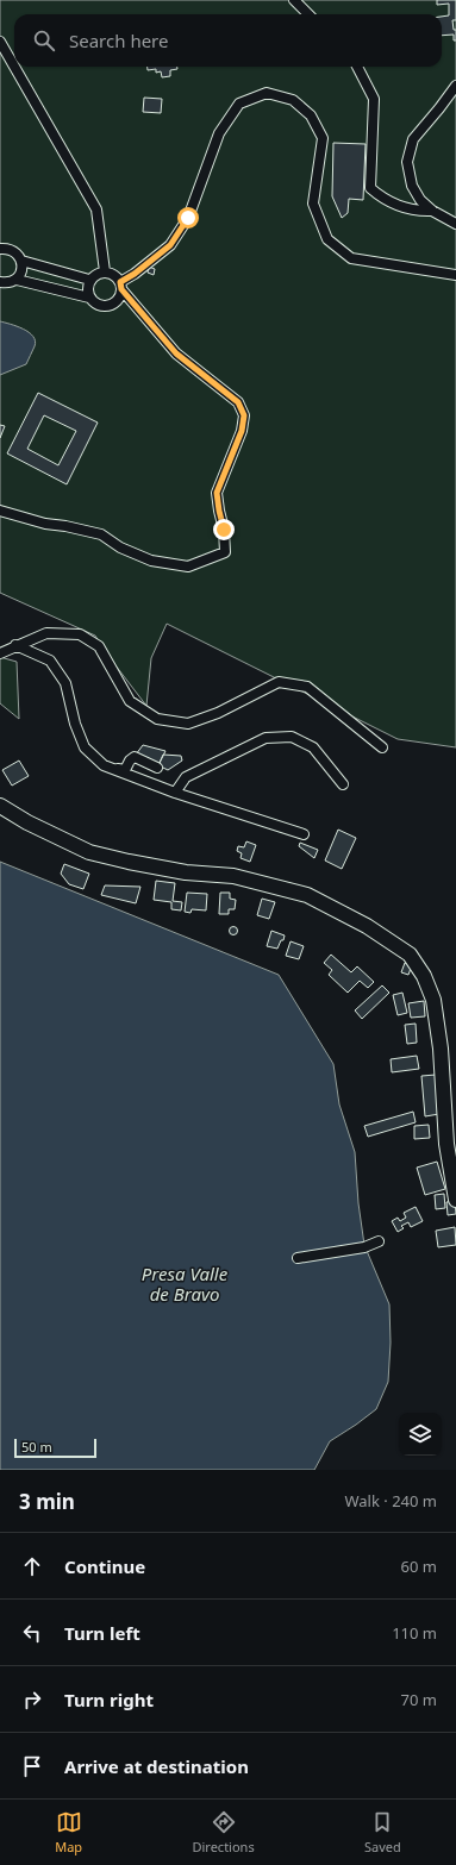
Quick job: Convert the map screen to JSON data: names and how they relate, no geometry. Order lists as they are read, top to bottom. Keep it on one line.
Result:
{"water":["Presa Valle de Bravo"],"scale_bar":"50 m","page":{"search":"Search here","scale":"50 m","heading":["3 min","Walk · 240 m"],"list":[["Continue","60 m"],["Turn left","110 m"],["Turn right","70 m"],"Arrive at destination"],"nav":["Map","Directions","Saved"]}}
